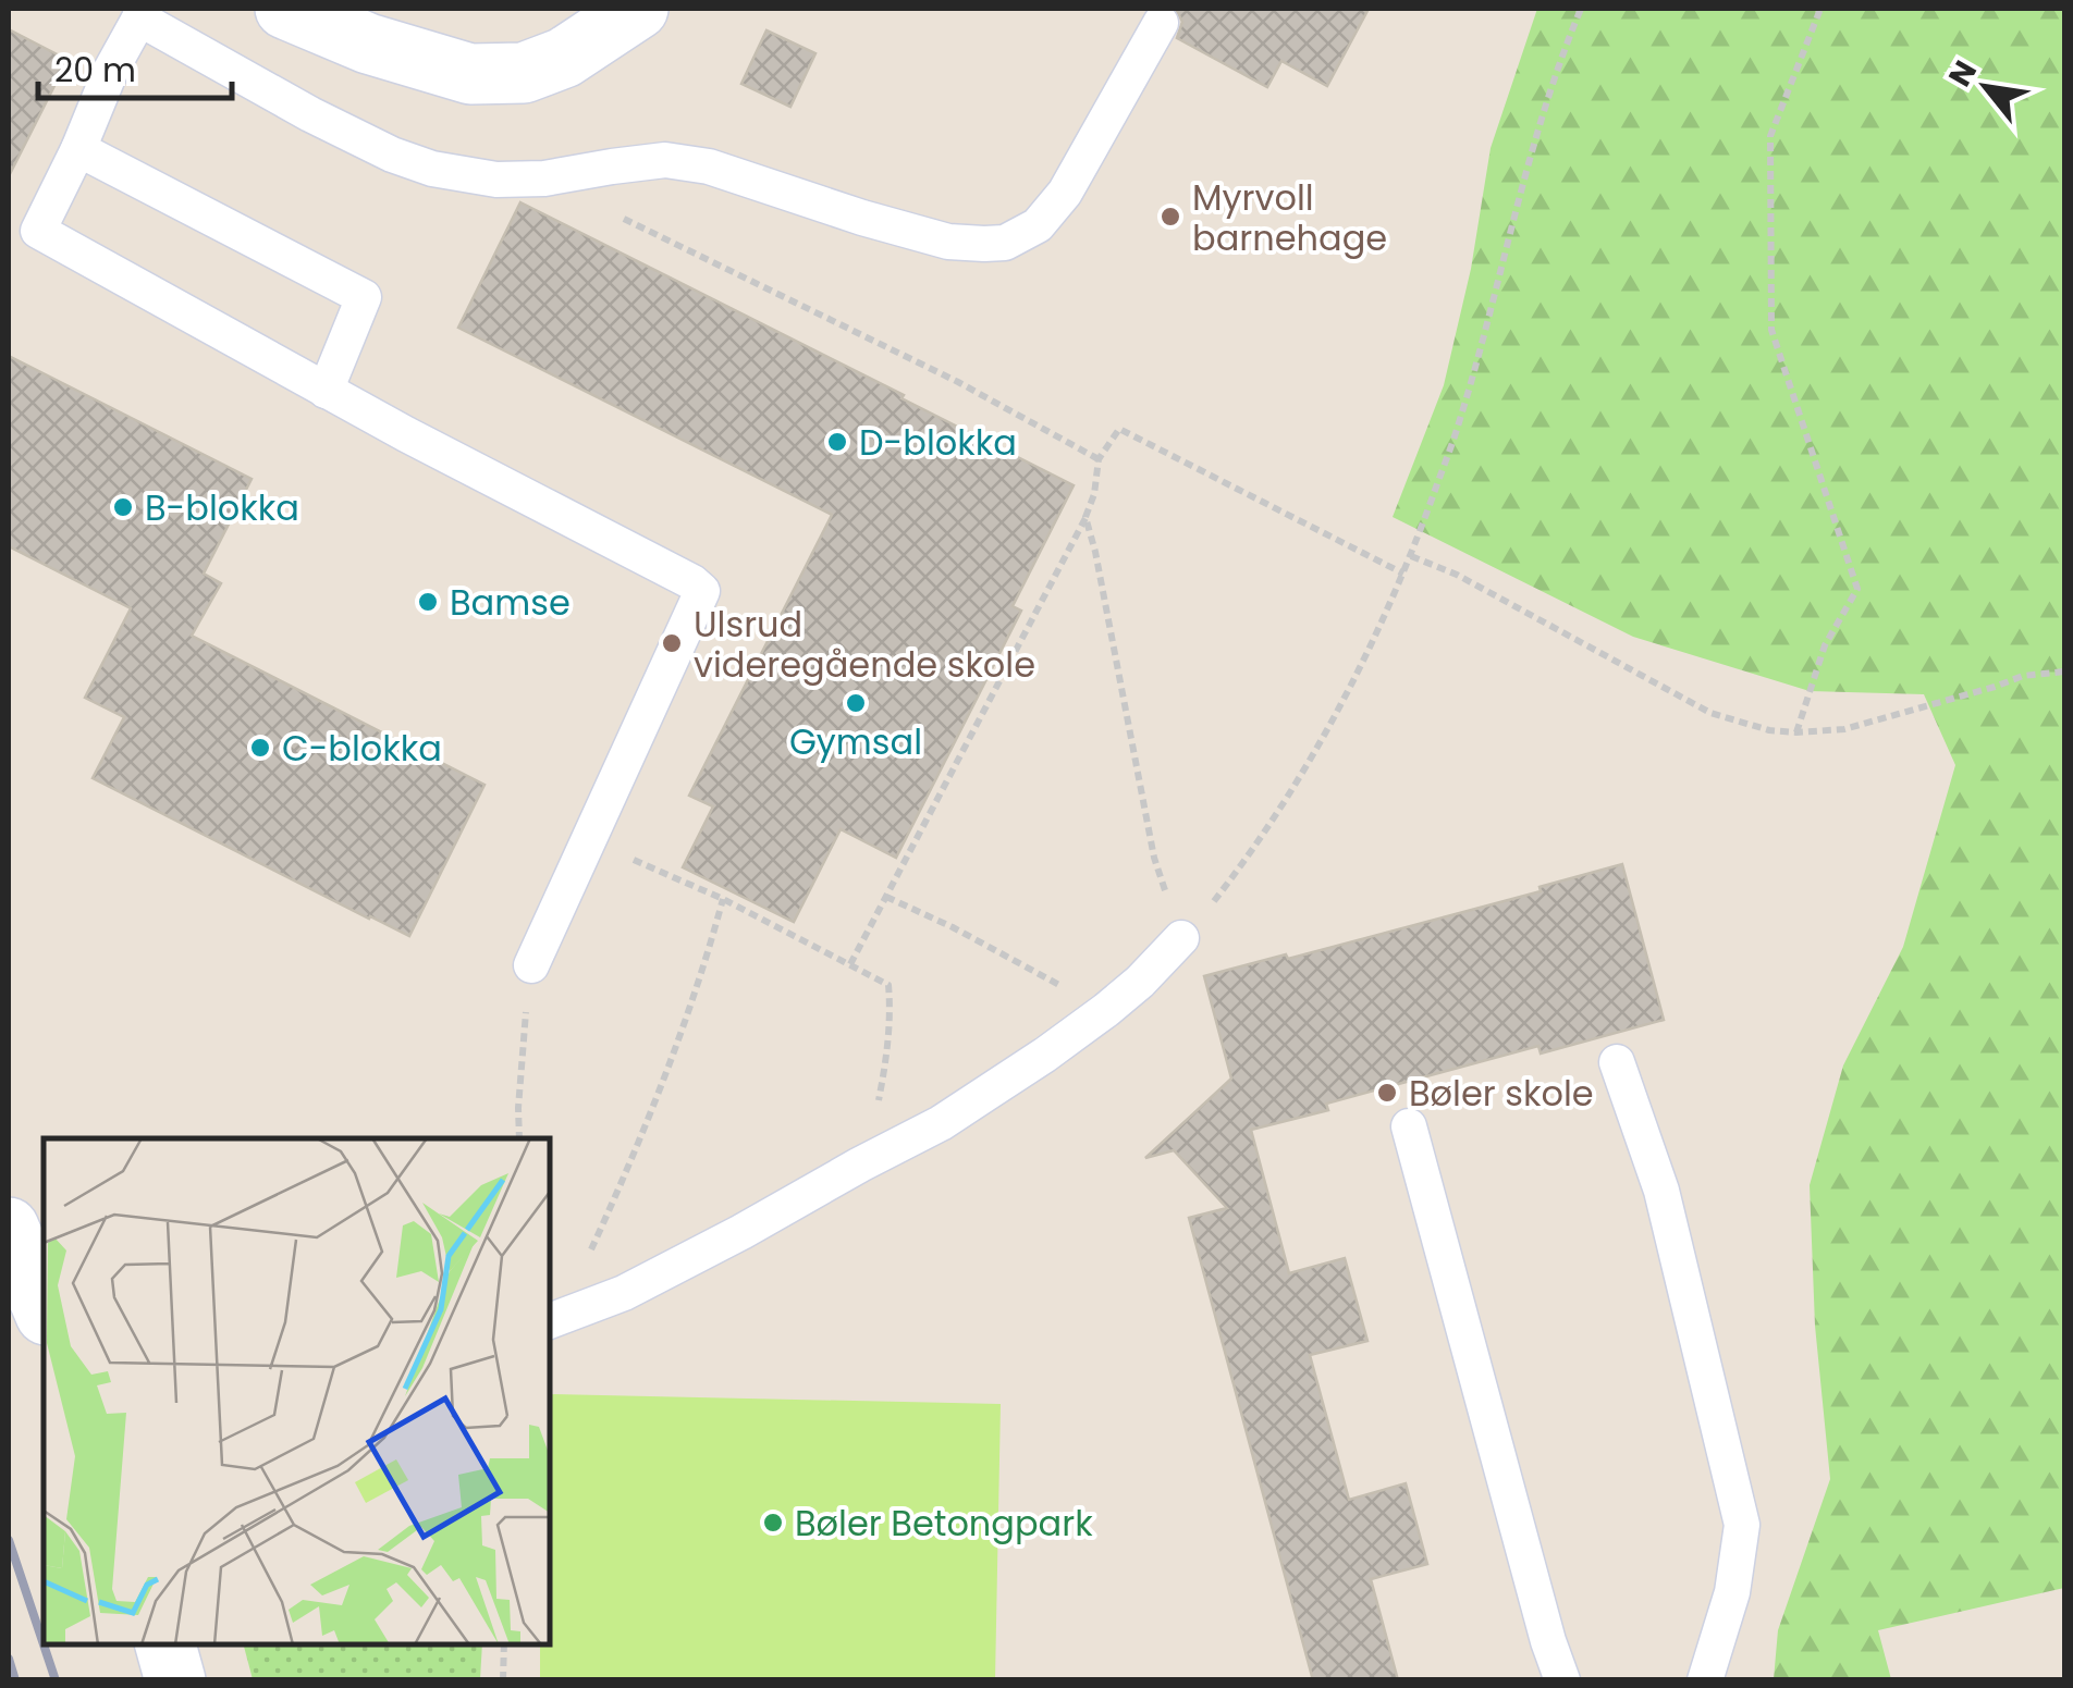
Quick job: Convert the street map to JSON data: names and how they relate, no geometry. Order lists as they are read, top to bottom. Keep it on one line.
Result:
{"places":["Myrvoll barnehage","D-blokka","B-blokka","Bamse","Ulsrud videregående skole","Gymsal","C-blokka","Bøler skole","Bøler Betongpark"],"scale_bar":"20 m","north":"top left"}
